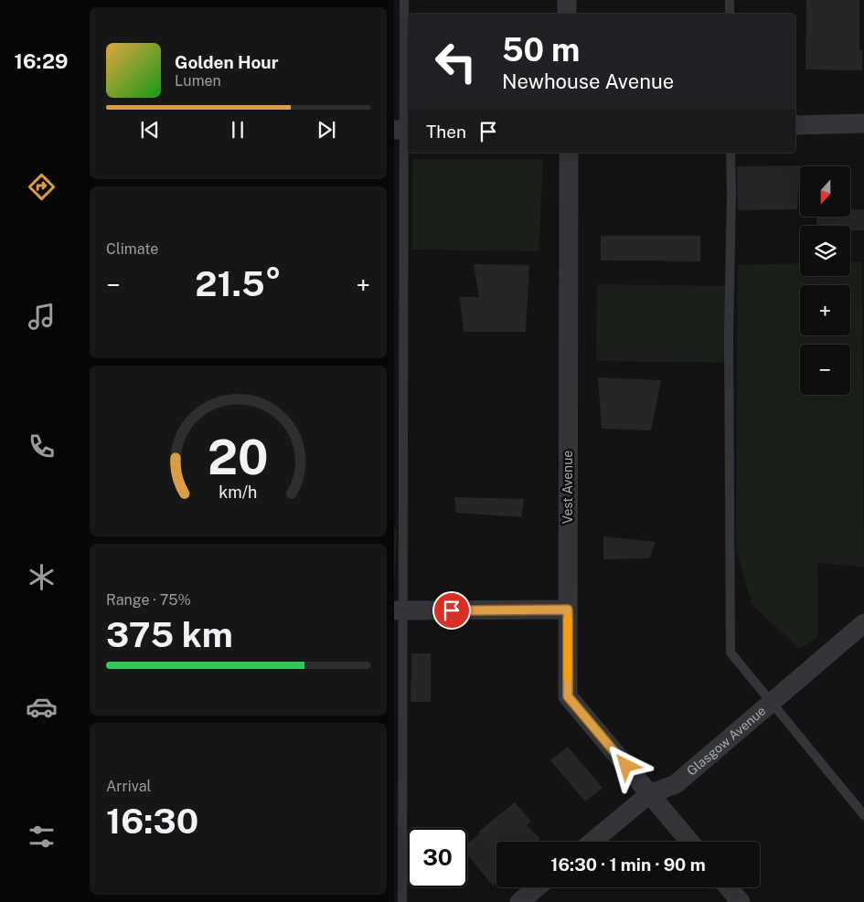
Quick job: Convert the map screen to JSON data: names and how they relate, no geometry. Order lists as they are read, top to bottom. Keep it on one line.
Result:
{"streets":{"street":["Vest Avenue","Glasgow Avenue"]},"crossings":[["Vest Avenue","Glasgow Avenue"]],"north":"bottom","page":{"tabs":"16:29","turn":["50 m","Newhouse Avenue"],"song":["Golden Hour","Lumen"],"then":"Then","map_buttons":["+","−"],"tile":["Climate",["Range · 75%","375 km"],["Arrival","16:30"]],"heat":["−","21.5°","+"],"limit":"30","trip":"16:30 · 1 min · 90 m","gauge":["20","km/h"]}}
